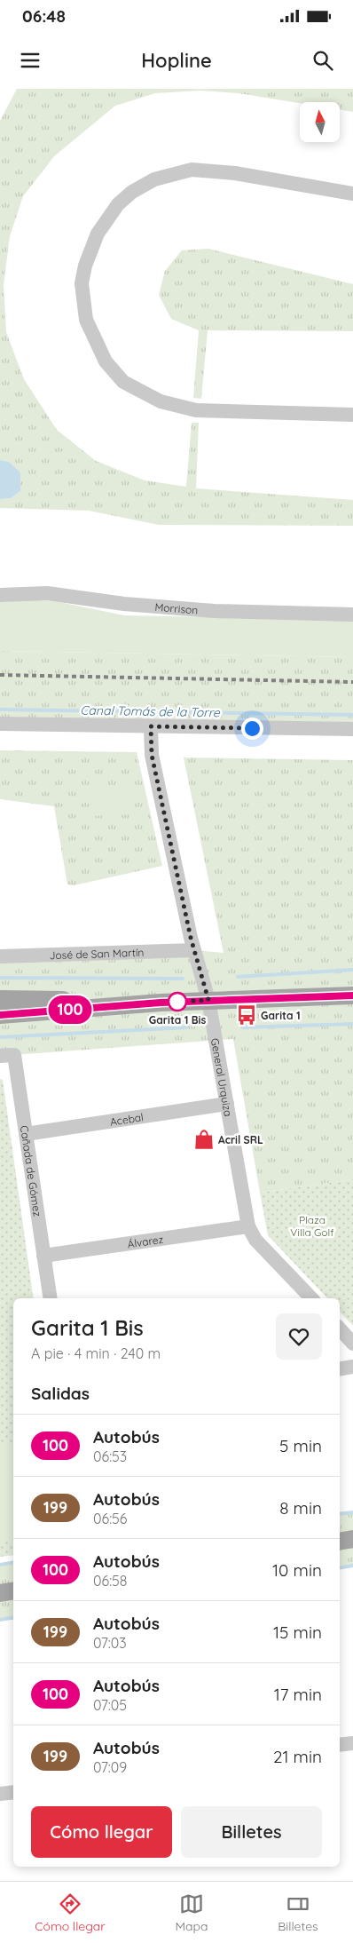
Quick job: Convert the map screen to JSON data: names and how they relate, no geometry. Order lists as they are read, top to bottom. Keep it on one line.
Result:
{"streets":{"street":["Morrison","José de San Martín","General Urquiza","Acebal","Cañada de Gómez","Álvarez"]},"crossings":[["José de San Martín","General Urquiza"],["General Urquiza","Acebal"],["General Urquiza","Álvarez"],["Acebal","Cañada de Gómez"],["Cañada de Gómez","Álvarez"]],"water":["Canal Tomás de la Torre"],"parks":["Plaza Villa Golf"],"places":{"other":["Garita 1 Bis"],"bus stop":["Garita 1"],"shop":["Acril SRL"]},"lines":["bus line 100"],"north":"top","page":{"status":"06:48","header":"Hopline","on_map":"100","heading":[["Garita 1 Bis","A pie · 4 min · 240 m"],"Salidas"],"list":[{"mark":"100","name":"Autobús","note":"06:53","value":"5 min"},{"mark":"199","name":"Autobús","note":"06:56","value":"8 min"},{"mark":"100","name":"Autobús","note":"06:58","value":"10 min"},{"mark":"199","name":"Autobús","note":"07:03","value":"15 min"},{"mark":"100","name":"Autobús","note":"07:05","value":"17 min"},{"mark":"199","name":"Autobús","note":"07:09","value":"21 min"}],"buttons":["Cómo llegar","Billetes"],"tabs":["Cómo llegar","Mapa","Billetes"]}}
